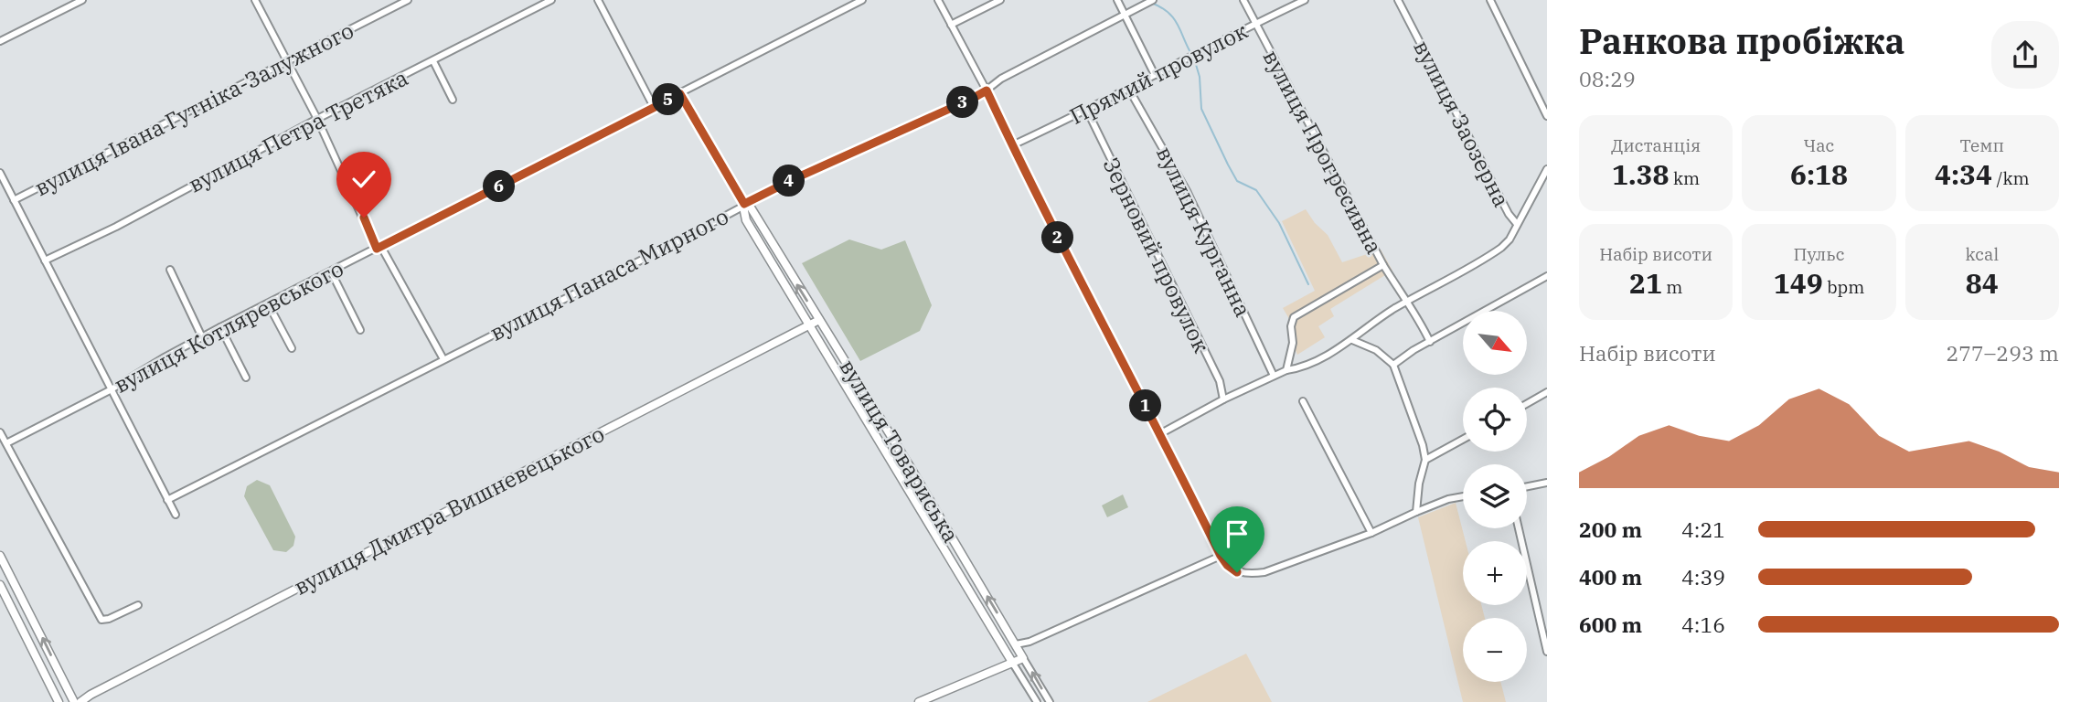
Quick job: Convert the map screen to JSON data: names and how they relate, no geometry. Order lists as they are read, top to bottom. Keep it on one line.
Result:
{"streets":{"street":["Прямий провулок","вулиця Івана Гутніка-Залужного","вулиця Заозерна","вулиця Петра Третяка","вулиця Прогресивна","вулиця Курганна","Зерновий провулок","вулиця Панаса Мирного","вулиця Котляревського","вулиця Товариська","вулиця Дмитра Вишневецького"]},"crossings":[["Прямий провулок","вулиця Прогресивна"],["Прямий провулок","вулиця Курганна"],["Прямий провулок","Зерновий провулок"],["вулиця Заозерна","вулиця Прогресивна"],["вулиця Панаса Мирного","вулиця Товариська"],["вулиця Котляревського","вулиця Товариська"],["вулиця Товариська","вулиця Дмитра Вишневецького"]],"north":"bottom right","page":{"heading":["Ранкова пробіжка","08:29"],"pins":["5","3","4","6","2","1"],"stats":[["Дистанція","1.38 km"],["Час","6:18"],["Темп","4:34 /km"],["Набір висоти","21 m"],["Пульс","149 bpm"],["kcal","84"]],"map_buttons":["+","−"],"chart":["Набір висоти","277–293 m"],"list":[{"name":"200 m","note":"4:21"},{"name":"400 m","note":"4:39"},{"name":"600 m","note":"4:16"}]}}
